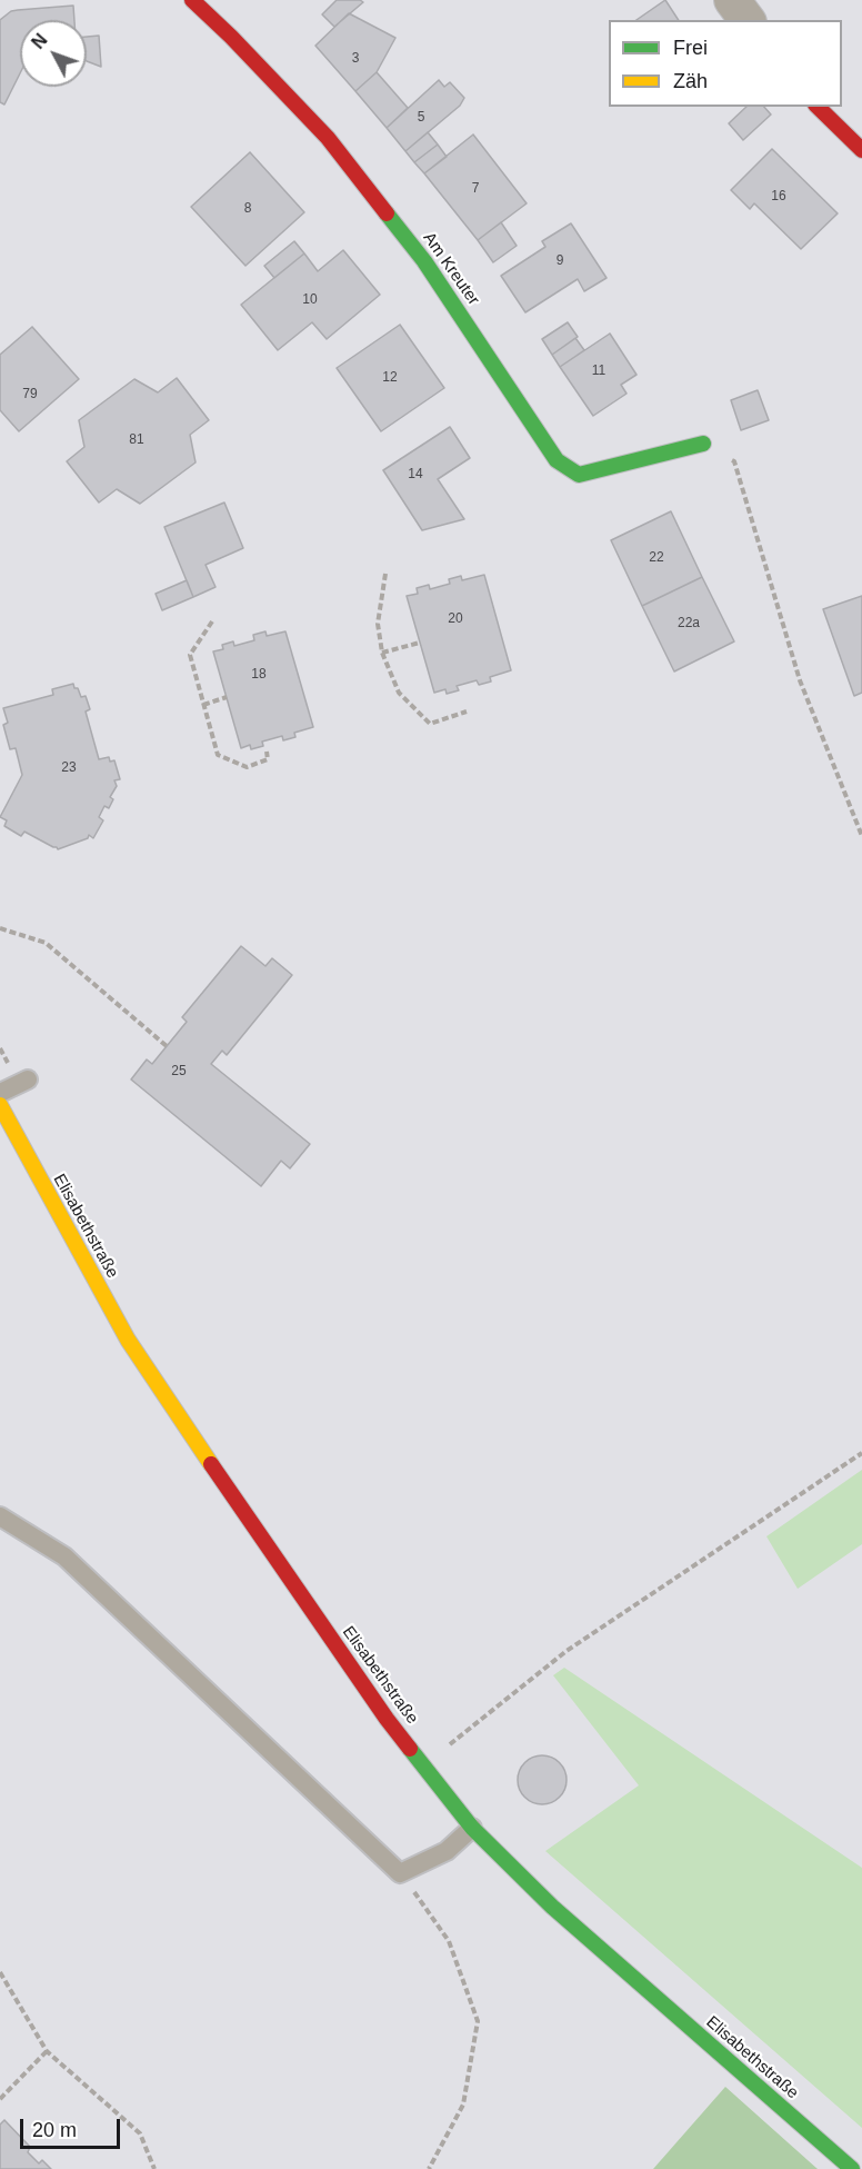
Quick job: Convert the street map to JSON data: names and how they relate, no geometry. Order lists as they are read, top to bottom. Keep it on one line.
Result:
{"streets":{"street":["Am Kreuter","Elisabethstraße"]},"house_numbers":["3","5","7","16","8","9","10","11","12","79","81","14","22","20","22a","18","23","25"],"legend":["Frei","Zäh"],"scale_bar":"20 m","north":"top left"}
